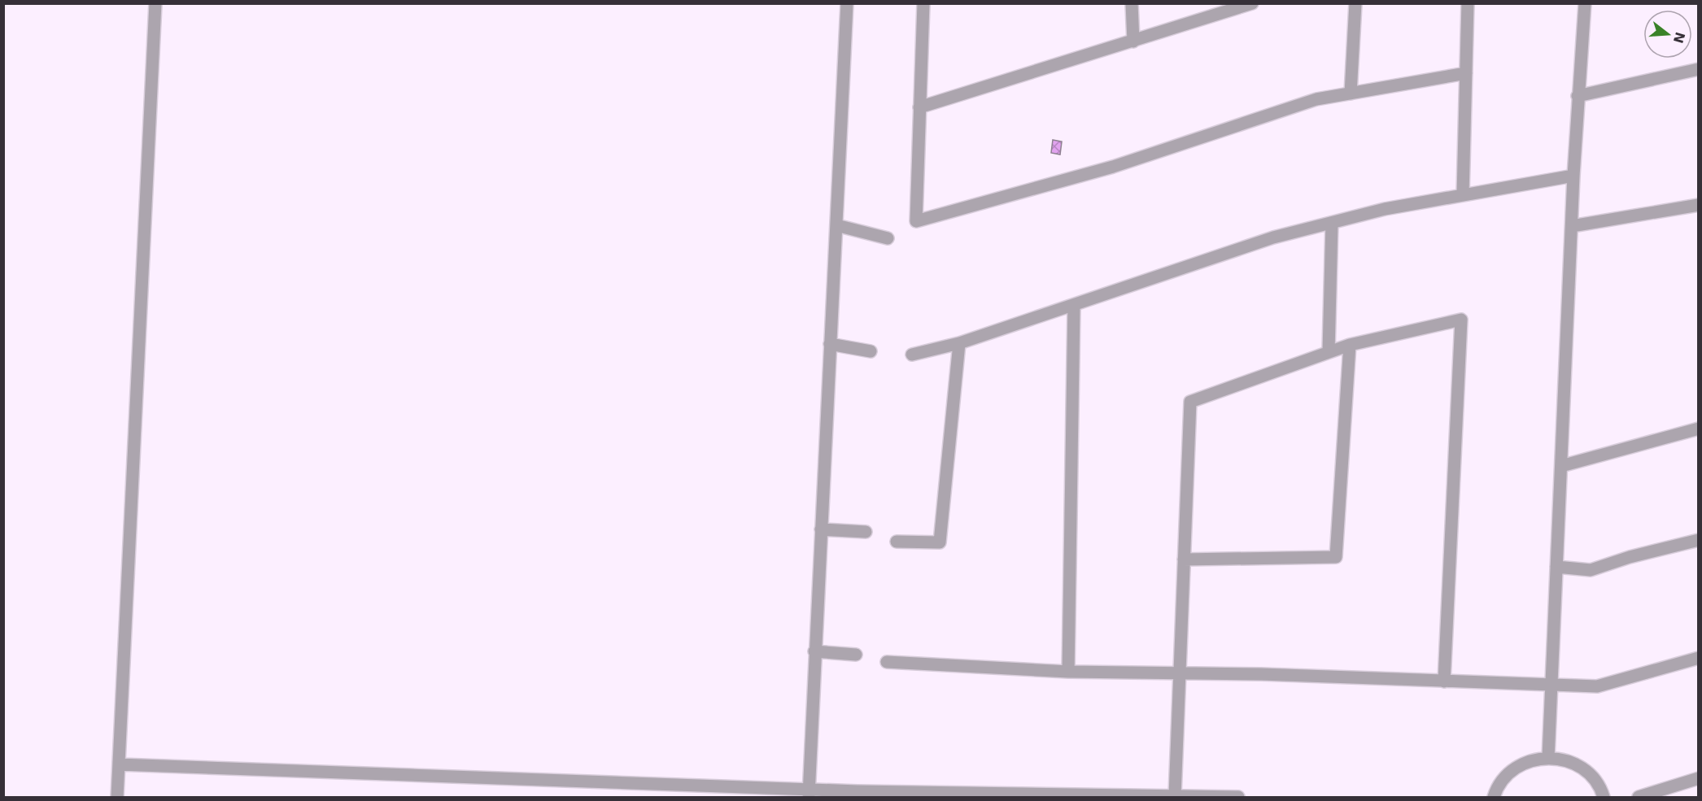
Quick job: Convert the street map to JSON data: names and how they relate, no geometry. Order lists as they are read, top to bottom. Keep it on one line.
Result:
{"north":"right"}
